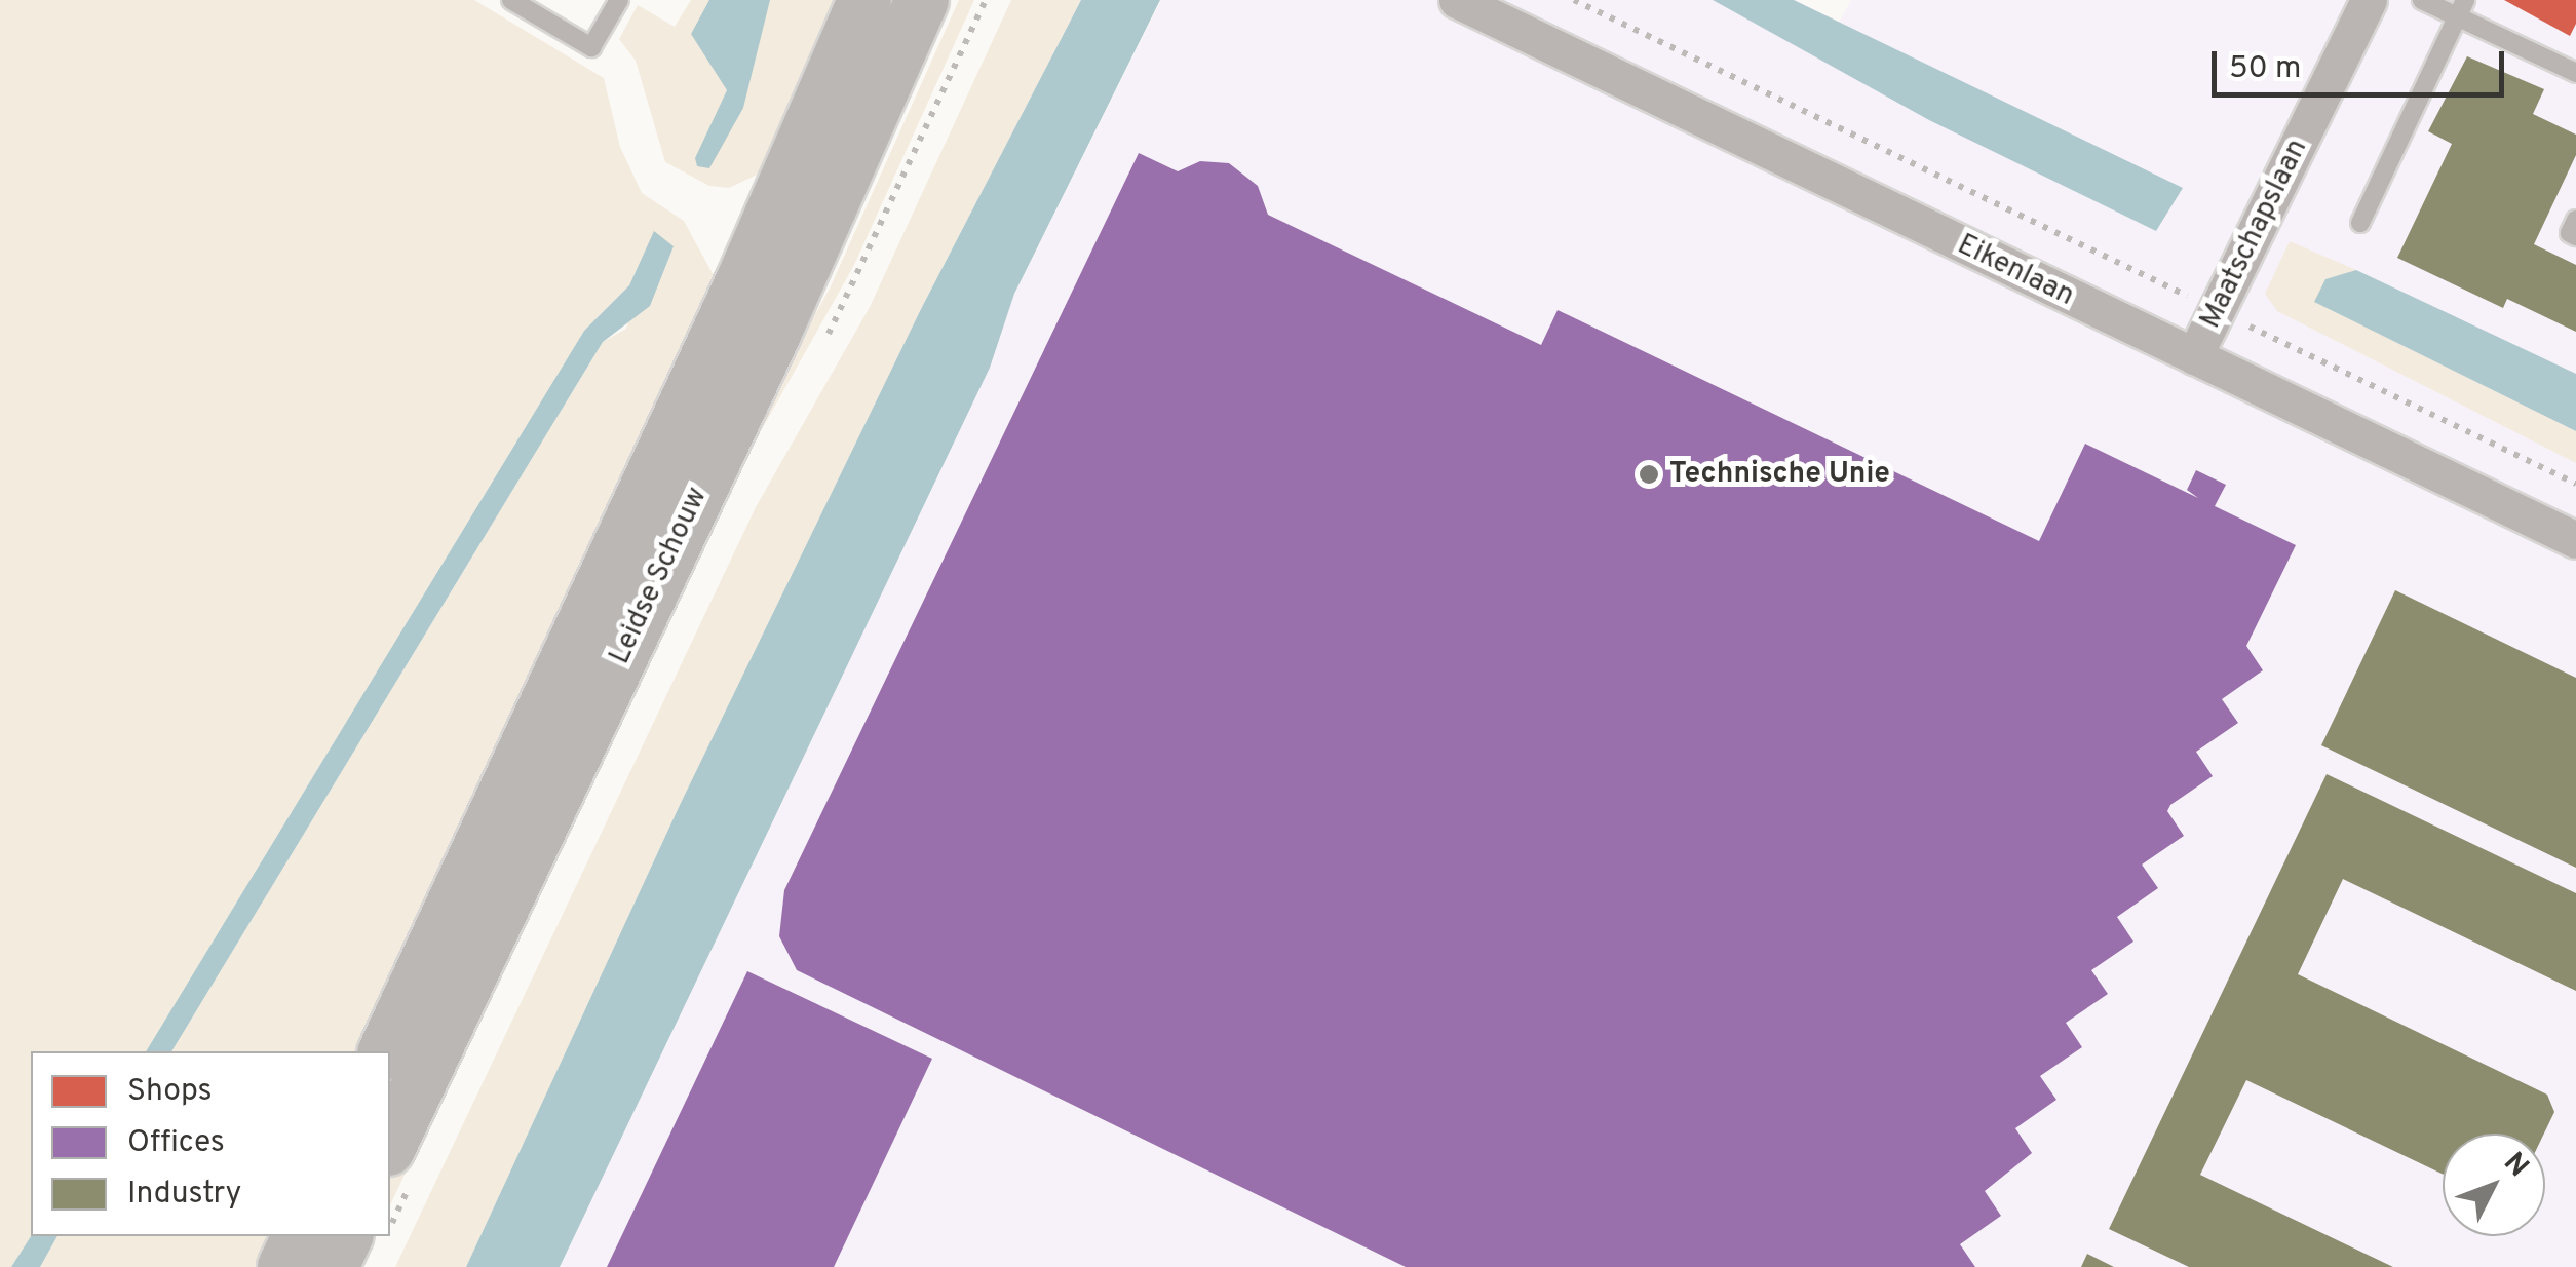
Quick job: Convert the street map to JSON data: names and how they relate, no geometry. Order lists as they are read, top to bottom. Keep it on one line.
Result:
{"streets":{"main road":["Leidse Schouw"],"street":["Maatschapslaan","Eikenlaan"]},"crossings":[["Maatschapslaan","Eikenlaan"]],"places":["Technische Unie"],"legend":["Shops","Offices","Industry"],"scale_bar":"50 m","north":"top right"}
